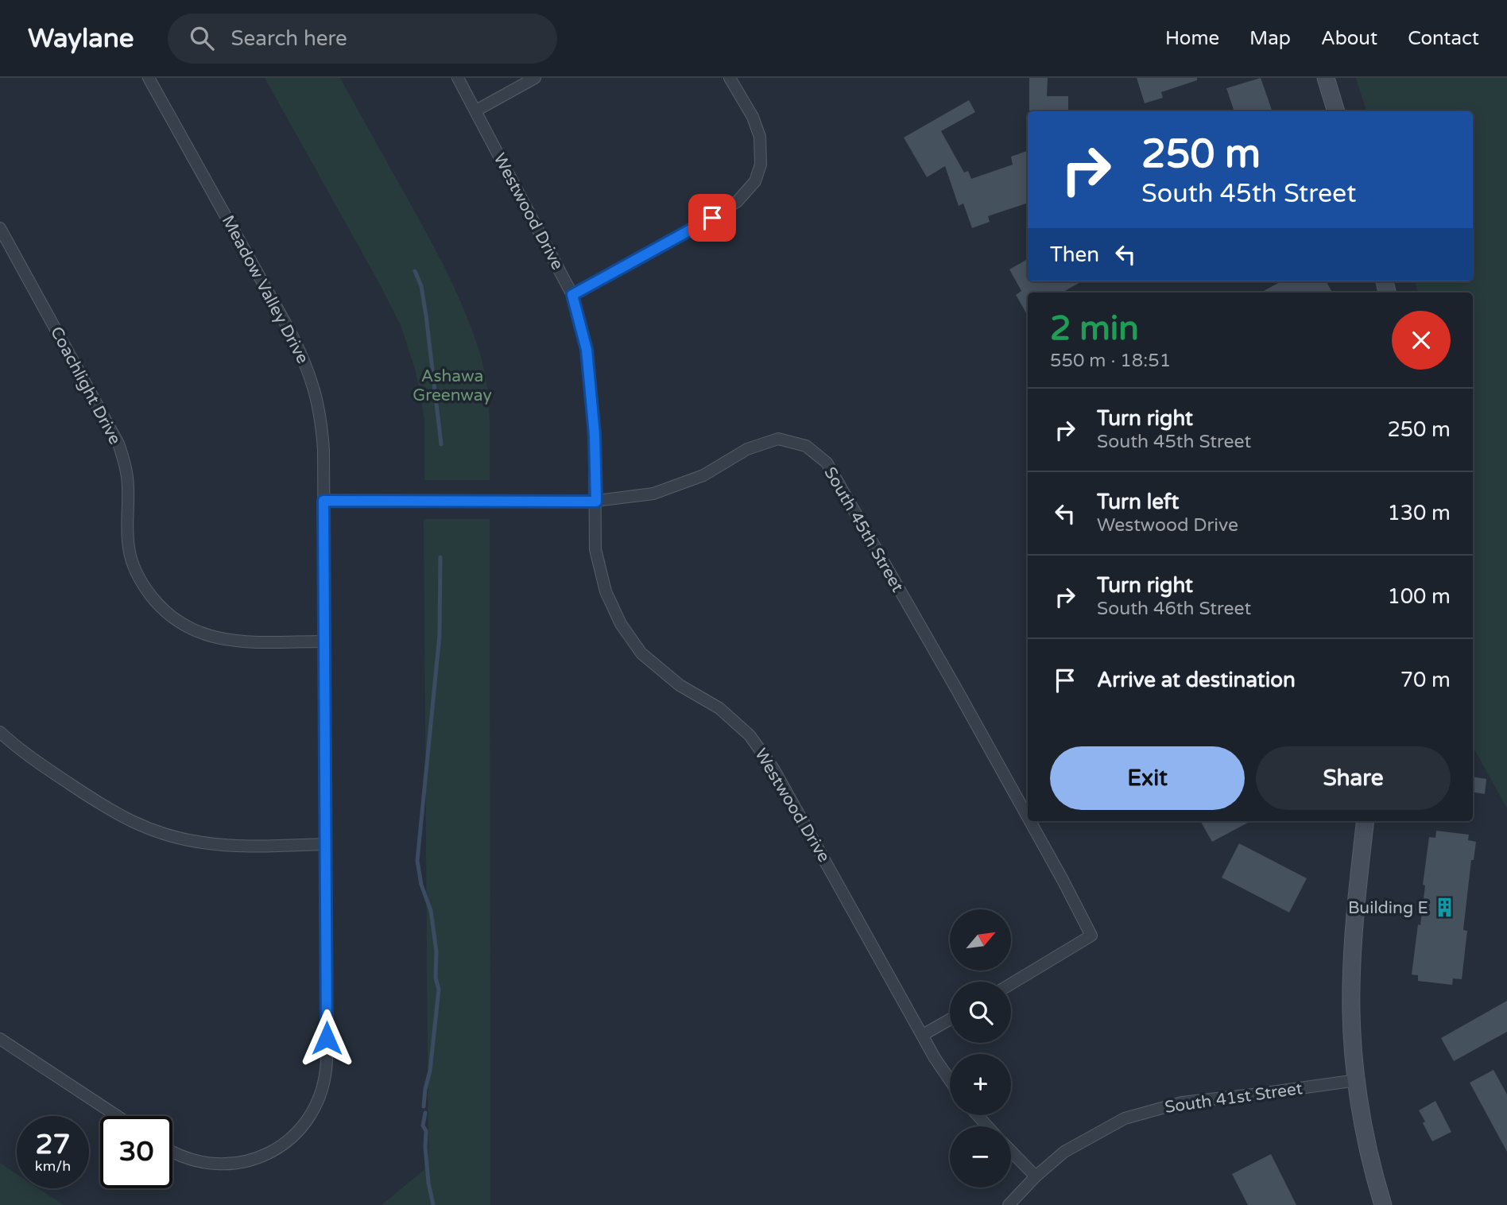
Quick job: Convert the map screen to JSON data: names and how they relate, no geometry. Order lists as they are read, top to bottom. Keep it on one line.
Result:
{"streets":{"street":["Westwood Drive","Meadow Valley Drive","Coachlight Drive","South 45th Street","South 41st Street"]},"crossings":[["Westwood Drive","South 45th Street"],["Meadow Valley Drive","Coachlight Drive"],["Meadow Valley Drive","South 45th Street"]],"parks":["Ashawa Greenway"],"places":{"building":["Building E"]},"north":"top right","page":{"header":"Waylane","search":"Search here","nav":["Home","Map","About","Contact"],"turn":["250 m","South 45th Street"],"then":"Then","heading":["2 min","550 m · 18:51"],"list":[{"name":"Turn right","note":"South 45th Street","value":"250 m"},{"name":"Turn left","note":"Westwood Drive","value":"130 m"},{"name":"Turn right","note":"South 46th Street","value":"100 m"},{"name":"Arrive at destination","value":"70 m"}],"buttons":["Exit","Share"],"map_buttons":["+","−"],"speed":"27 km/h","limit":"30"}}
